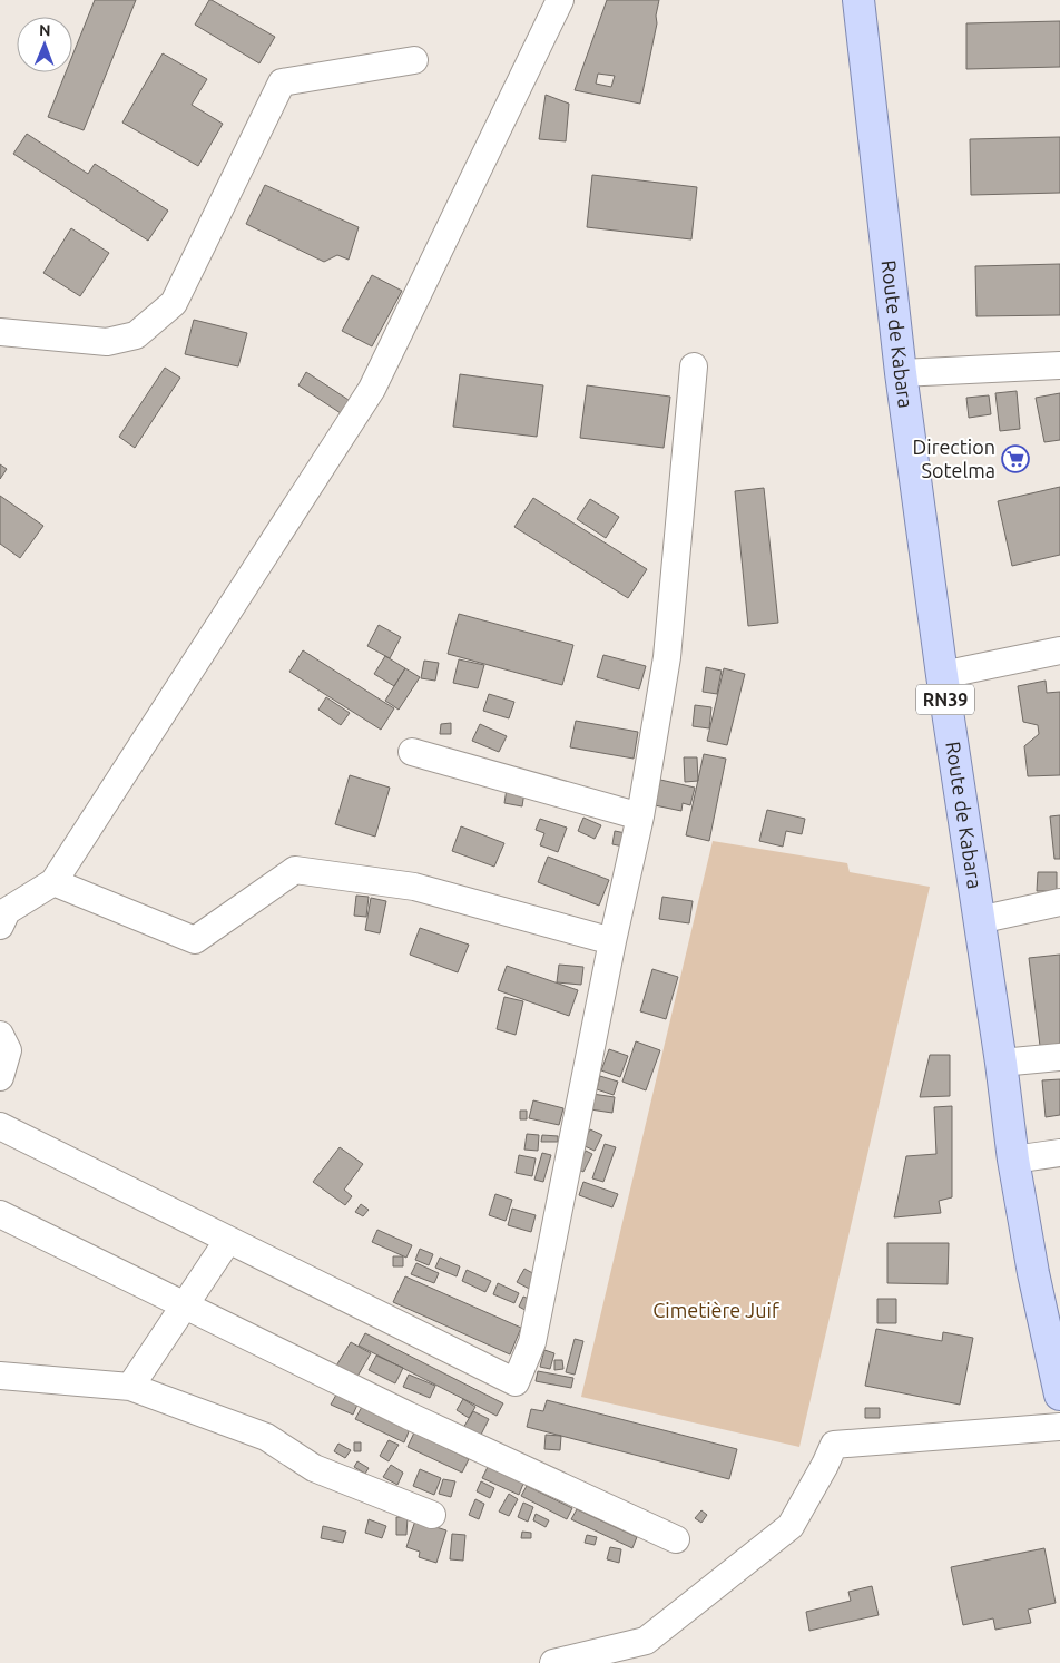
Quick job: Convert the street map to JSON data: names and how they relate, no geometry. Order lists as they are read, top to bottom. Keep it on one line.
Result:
{"streets":{"main road":["Route de Kabara","RN39"]},"parks":["Cimetière Juif"],"places":{"supermarket":["Direction Sotelma"]},"north":"top"}
